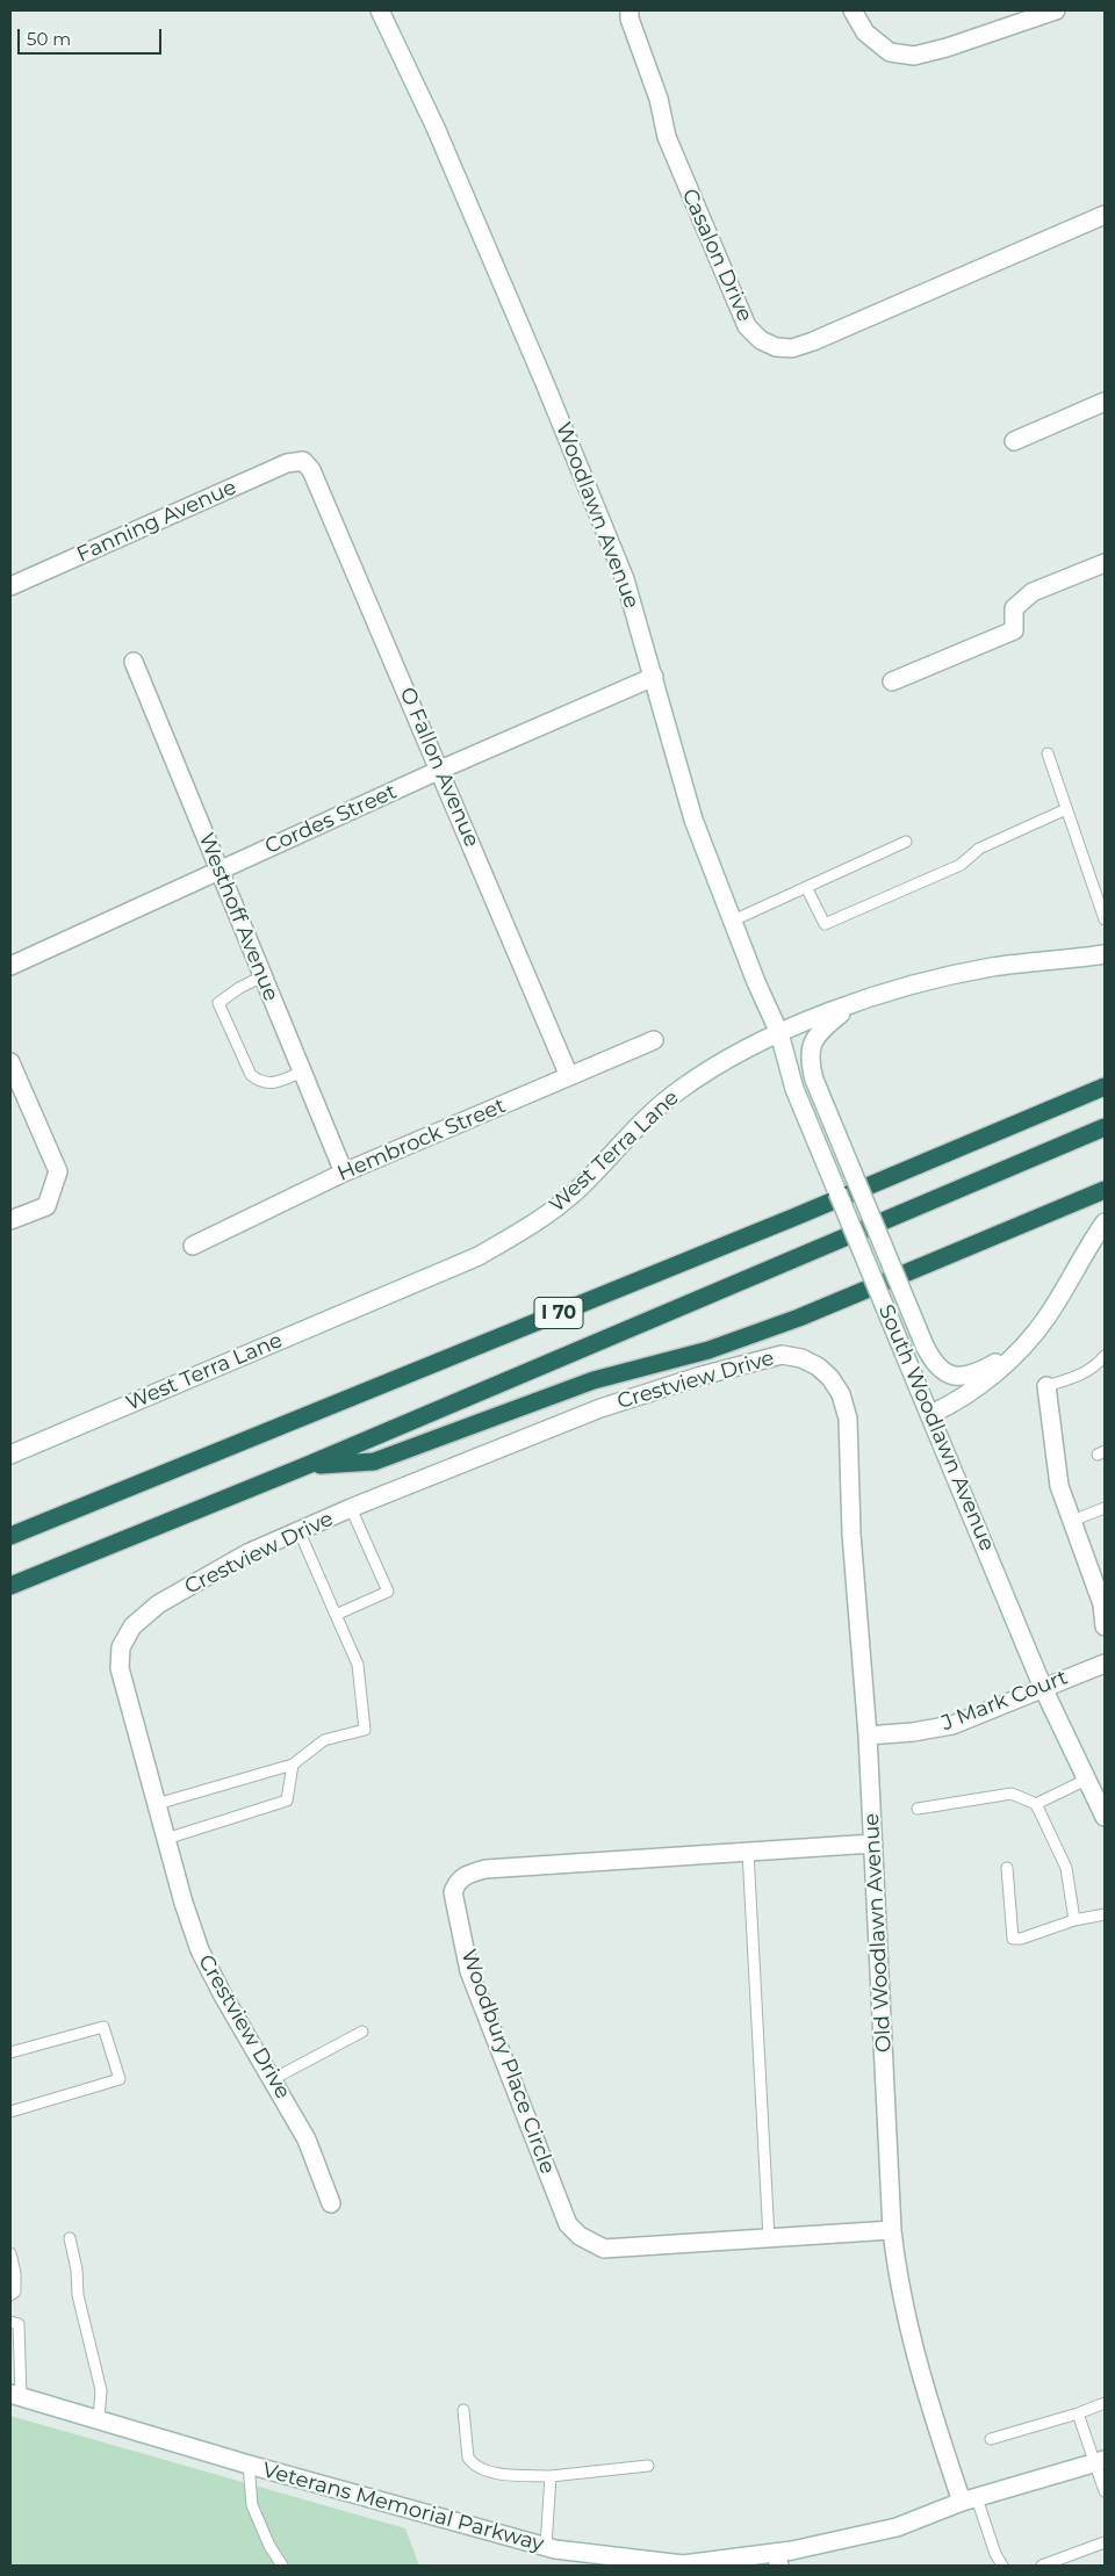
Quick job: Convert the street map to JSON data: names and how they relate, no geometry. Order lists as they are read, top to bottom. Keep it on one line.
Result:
{"streets":{"highway":["I 70"],"street":["Casalon Drive","Woodlawn Avenue","Fanning Avenue","O Fallon Avenue","Cordes Street","Westhoff Avenue","Hembrock Street","West Terra Lane","Crestview Drive","South Woodlawn Avenue","J Mark Court","Old Woodlawn Avenue","Woodbury Place Circle","Veterans Memorial Parkway"]},"crossings":[["Woodlawn Avenue","Cordes Street"],["Woodlawn Avenue","West Terra Lane"],["Woodlawn Avenue","South Woodlawn Avenue"],["Fanning Avenue","O Fallon Avenue"],["O Fallon Avenue","Cordes Street"],["O Fallon Avenue","Hembrock Street"],["Cordes Street","Westhoff Avenue"],["Westhoff Avenue","Hembrock Street"],["West Terra Lane","South Woodlawn Avenue"],["Crestview Drive","Old Woodlawn Avenue"],["South Woodlawn Avenue","J Mark Court"],["J Mark Court","Old Woodlawn Avenue"],["Old Woodlawn Avenue","Woodbury Place Circle"],["Old Woodlawn Avenue","Veterans Memorial Parkway"]],"scale_bar":"50 m"}
